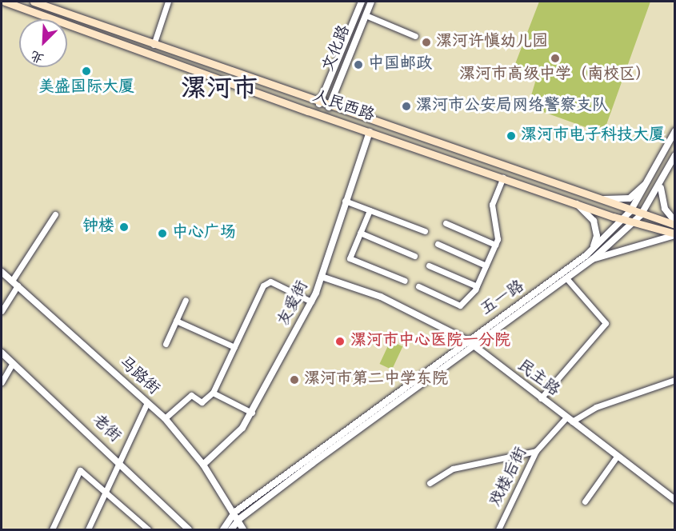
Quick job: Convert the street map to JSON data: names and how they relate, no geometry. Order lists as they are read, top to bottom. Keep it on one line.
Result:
{"streets":{"main road":["人民西路"],"street":["文化路","五一路","友爱街","马路街","民主路","老街","戏楼后街"]},"crossings":[["文化路","人民西路"],["人民西路","五一路"],["人民西路","友爱街"],["五一路","马路街"],["五一路","民主路"],["友爱街","马路街"],["友爱街","民主路"],["民主路","戏楼后街"]],"districts":["漯河市"],"places":["漯河许慎幼儿园","漯河市高级中学（南校区）","中国邮政","美盛国际大厦","漯河市公安局网络警察支队","漯河市电子科技大厦","钟楼","中心广场","漯河市中心医院一分院","漯河市第二中学东院"],"north":"bottom left"}
